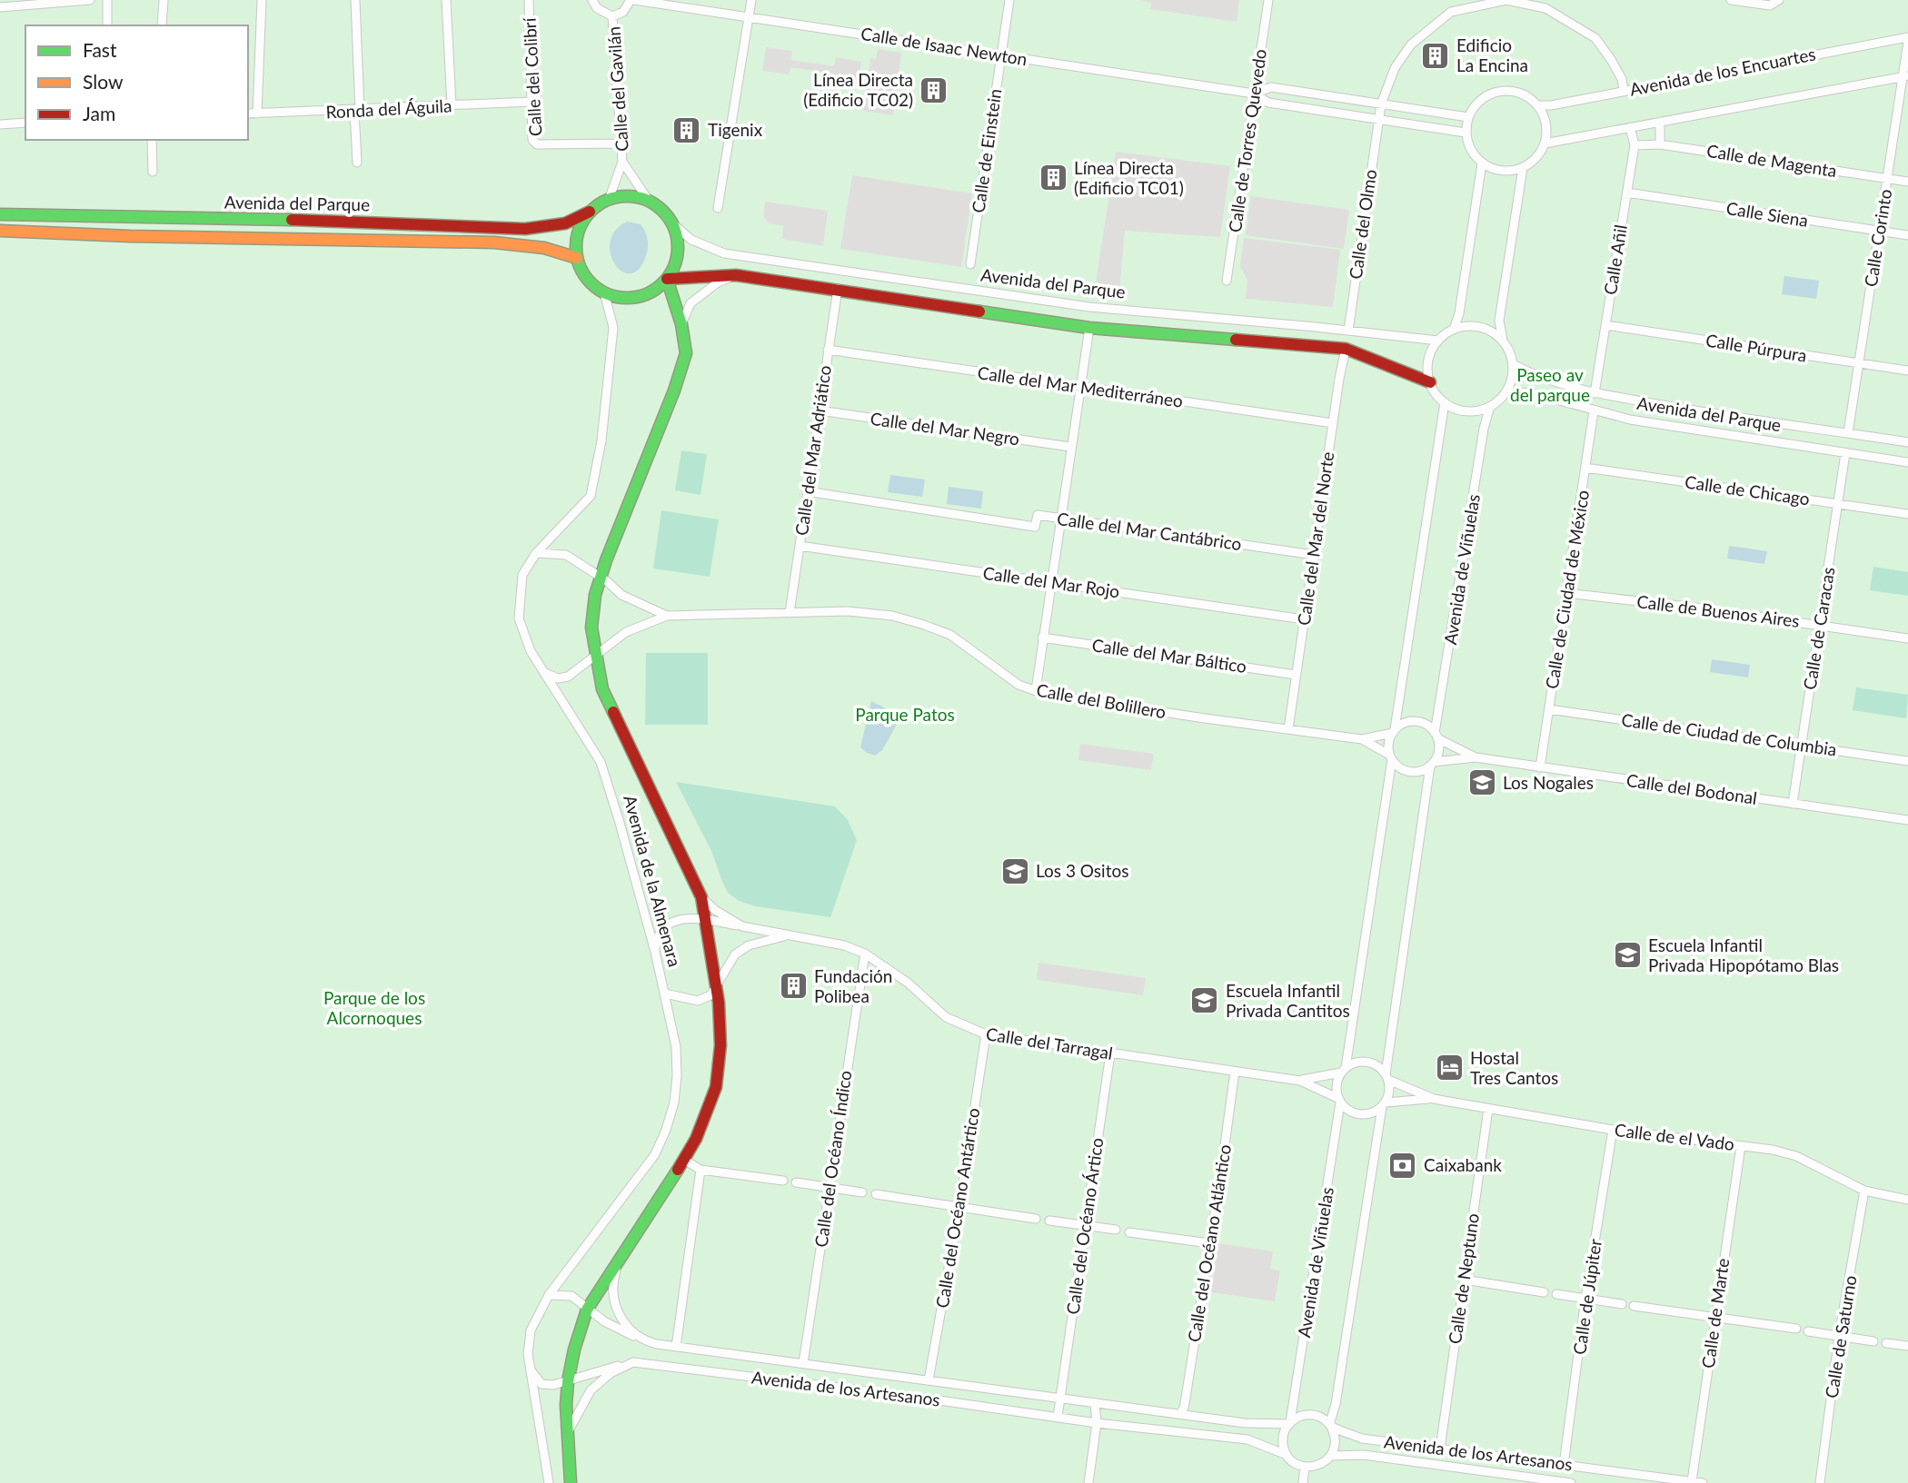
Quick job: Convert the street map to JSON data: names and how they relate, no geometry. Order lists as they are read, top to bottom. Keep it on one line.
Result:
{"streets":{"street":["Calle de Isaac Newton","Avenida de los Encuartes","Calle del Colibrí","Calle del Gavilán","Ronda del Águila","Calle de Torres Quevedo","Calle de Einstein","Calle de Magenta","Avenida del Parque","Calle Siena","Calle del Olmo","Calle Corinto","Calle Añil","Calle Púrpura","Calle del Mar Mediterráneo","Calle del Mar Negro","Calle del Mar Adriático","Calle de Chicago","Calle del Mar Cantábrico","Calle del Mar del Norte","Avenida de Viñuelas","Calle del Mar Rojo","Calle de Ciudad de México","Calle de Buenos Aires","Calle de Caracas","Calle del Mar Báltico","Calle del Bolillero","Calle de Ciudad de Columbia","Calle del Bodonal","Avenida de la Almenara","Calle del Tarragal","Calle de el Vado","Calle del Océano Índico","Calle del Océano Antártico","Calle del Océano Ártico","Calle del Océano Atlántico","Calle de Neptuno","Calle de Júpiter","Calle de Marte","Calle de Saturno","Avenida de los Artesanos"]},"crossings":[["Calle de Isaac Newton","Avenida de los Encuartes"],["Calle de Isaac Newton","Calle de Torres Quevedo"],["Calle de Isaac Newton","Calle de Einstein"],["Calle de Isaac Newton","Calle del Olmo"],["Avenida de los Encuartes","Calle del Olmo"],["Avenida de los Encuartes","Calle Corinto"],["Calle del Colibrí","Calle del Gavilán"],["Calle del Colibrí","Ronda del Águila"],["Calle del Gavilán","Avenida del Parque"],["Calle del Gavilán","Avenida de la Almenara"],["Calle de Magenta","Calle Corinto"],["Calle de Magenta","Calle Añil"],["Avenida del Parque","Calle del Olmo"],["Avenida del Parque","Calle Corinto"],["Avenida del Parque","Calle Añil"],["Avenida del Parque","Calle del Mar Adriático"],["Avenida del Parque","Calle del Mar del Norte"],["Avenida del Parque","Avenida de Viñuelas"],["Avenida del Parque","Calle de Ciudad de México"],["Avenida del Parque","Calle de Caracas"],["Avenida del Parque","Avenida de la Almenara"],["Calle Siena","Calle Corinto"],["Calle Siena","Calle Añil"],["Calle Corinto","Calle Púrpura"],["Calle Añil","Calle Púrpura"],["Calle del Mar Mediterráneo","Calle del Mar Adriático"],["Calle del Mar Mediterráneo","Calle del Mar del Norte"],["Calle del Mar Negro","Calle del Mar Adriático"],["Calle del Mar Adriático","Calle del Mar Cantábrico"],["Calle del Mar Adriático","Calle del Mar Rojo"],["Calle del Mar Adriático","Calle del Bolillero"],["Calle de Chicago","Calle de Ciudad de México"],["Calle de Chicago","Calle de Caracas"],["Calle del Mar Cantábrico","Calle del Mar del Norte"],["Calle del Mar del Norte","Calle del Mar Rojo"],["Calle del Mar del Norte","Calle del Mar Báltico"],["Calle del Mar del Norte","Calle del Bolillero"],["Avenida de Viñuelas","Calle del Bodonal"],["Avenida de Viñuelas","Calle del Tarragal"],["Avenida de Viñuelas","Avenida de los Artesanos"],["Calle de Ciudad de México","Calle de Buenos Aires"],["Calle de Ciudad de México","Calle de Ciudad de Columbia"],["Calle de Ciudad de México","Calle del Bodonal"],["Calle de Buenos Aires","Calle de Caracas"],["Calle de Caracas","Calle de Ciudad de Columbia"],["Calle de Caracas","Calle del Bodonal"],["Avenida de la Almenara","Calle del Tarragal"],["Avenida de la Almenara","Avenida de los Artesanos"],["Calle del Tarragal","Calle del Océano Índico"],["Calle del Tarragal","Calle del Océano Antártico"],["Calle del Tarragal","Calle del Océano Ártico"],["Calle del Tarragal","Calle del Océano Atlántico"],["Calle de el Vado","Calle de Neptuno"],["Calle de el Vado","Calle de Júpiter"],["Calle de el Vado","Calle de Marte"],["Calle de el Vado","Calle de Saturno"],["Calle del Océano Índico","Avenida de los Artesanos"],["Calle del Océano Antártico","Avenida de los Artesanos"],["Calle del Océano Ártico","Avenida de los Artesanos"],["Calle del Océano Atlántico","Avenida de los Artesanos"],["Calle de Neptuno","Avenida de los Artesanos"],["Calle de Júpiter","Avenida de los Artesanos"],["Calle de Marte","Avenida de los Artesanos"]],"parks":["Paseo av del parque","Parque Patos","Parque de los Alcornoques"],"places":{"building":["Edificio La Encina","Línea Directa (Edificio TC02)","Tigenix","Línea Directa (Edificio TC01)","Fundación Polibea"],"school or university":["Los Nogales","Los 3 Ositos","Escuela Infantil Privada Hipopótamo Blas","Escuela Infantil Privada Cantitos"],"hotel":["Hostal Tres Cantos"],"bank":["Caixabank"]},"legend":["Fast","Slow","Jam"]}
